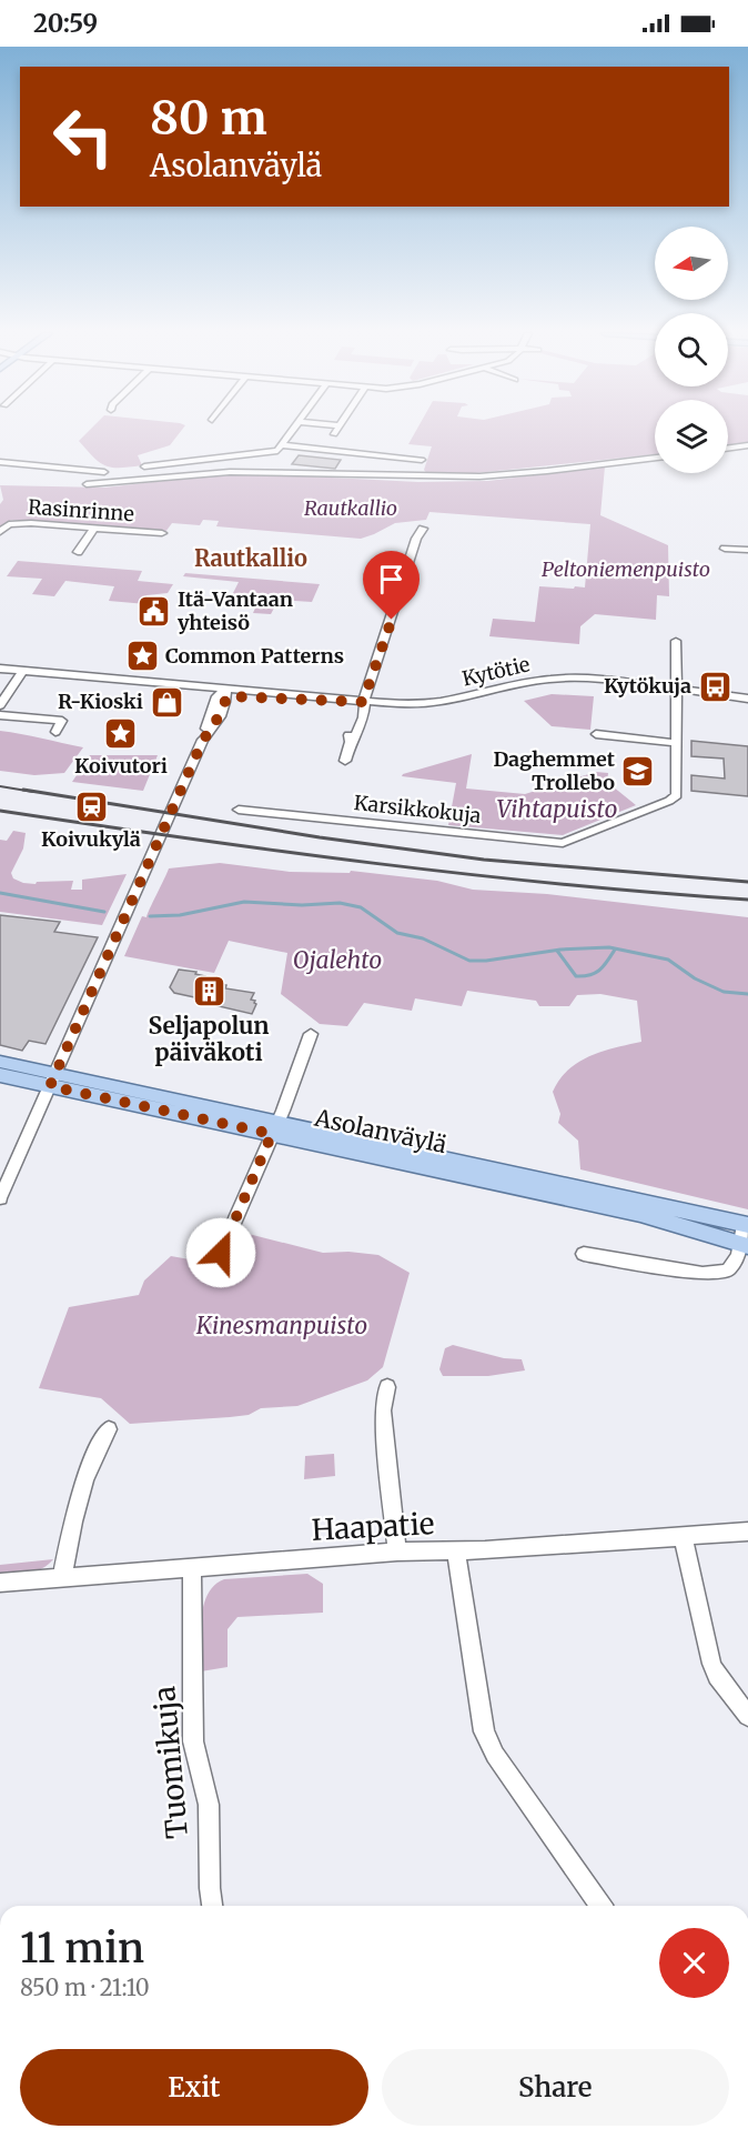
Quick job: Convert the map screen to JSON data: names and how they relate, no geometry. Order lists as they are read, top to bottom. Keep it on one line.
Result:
{"streets":{"main road":["Asolanväylä"],"street":["Rasinrinne","Kytötie","Karsikkokuja","Haapatie","Tuomikuja"]},"crossings":[["Kytötie","Karsikkokuja"],["Haapatie","Tuomikuja"]],"districts":["Rautkallio"],"parks":["Rautkallio","Peltoniemenpuisto","Vihtapuisto","Ojalehto","Kinesmanpuisto"],"places":{"public building":["Itä-Vantaan yhteisö"],"place":["Common Patterns","Koivutori"],"bus stop":["Kytökuja"],"shop":["R-Kioski"],"school or university":["Daghemmet Trollebo"],"station":["Koivukylä"],"building":["Seljapolun päiväkoti"]},"north":"left","page":{"status":"20:59","turn":["80 m","Asolanväylä"],"heading":["11 min","850 m · 21:10"],"buttons":["Exit","Share"]}}
